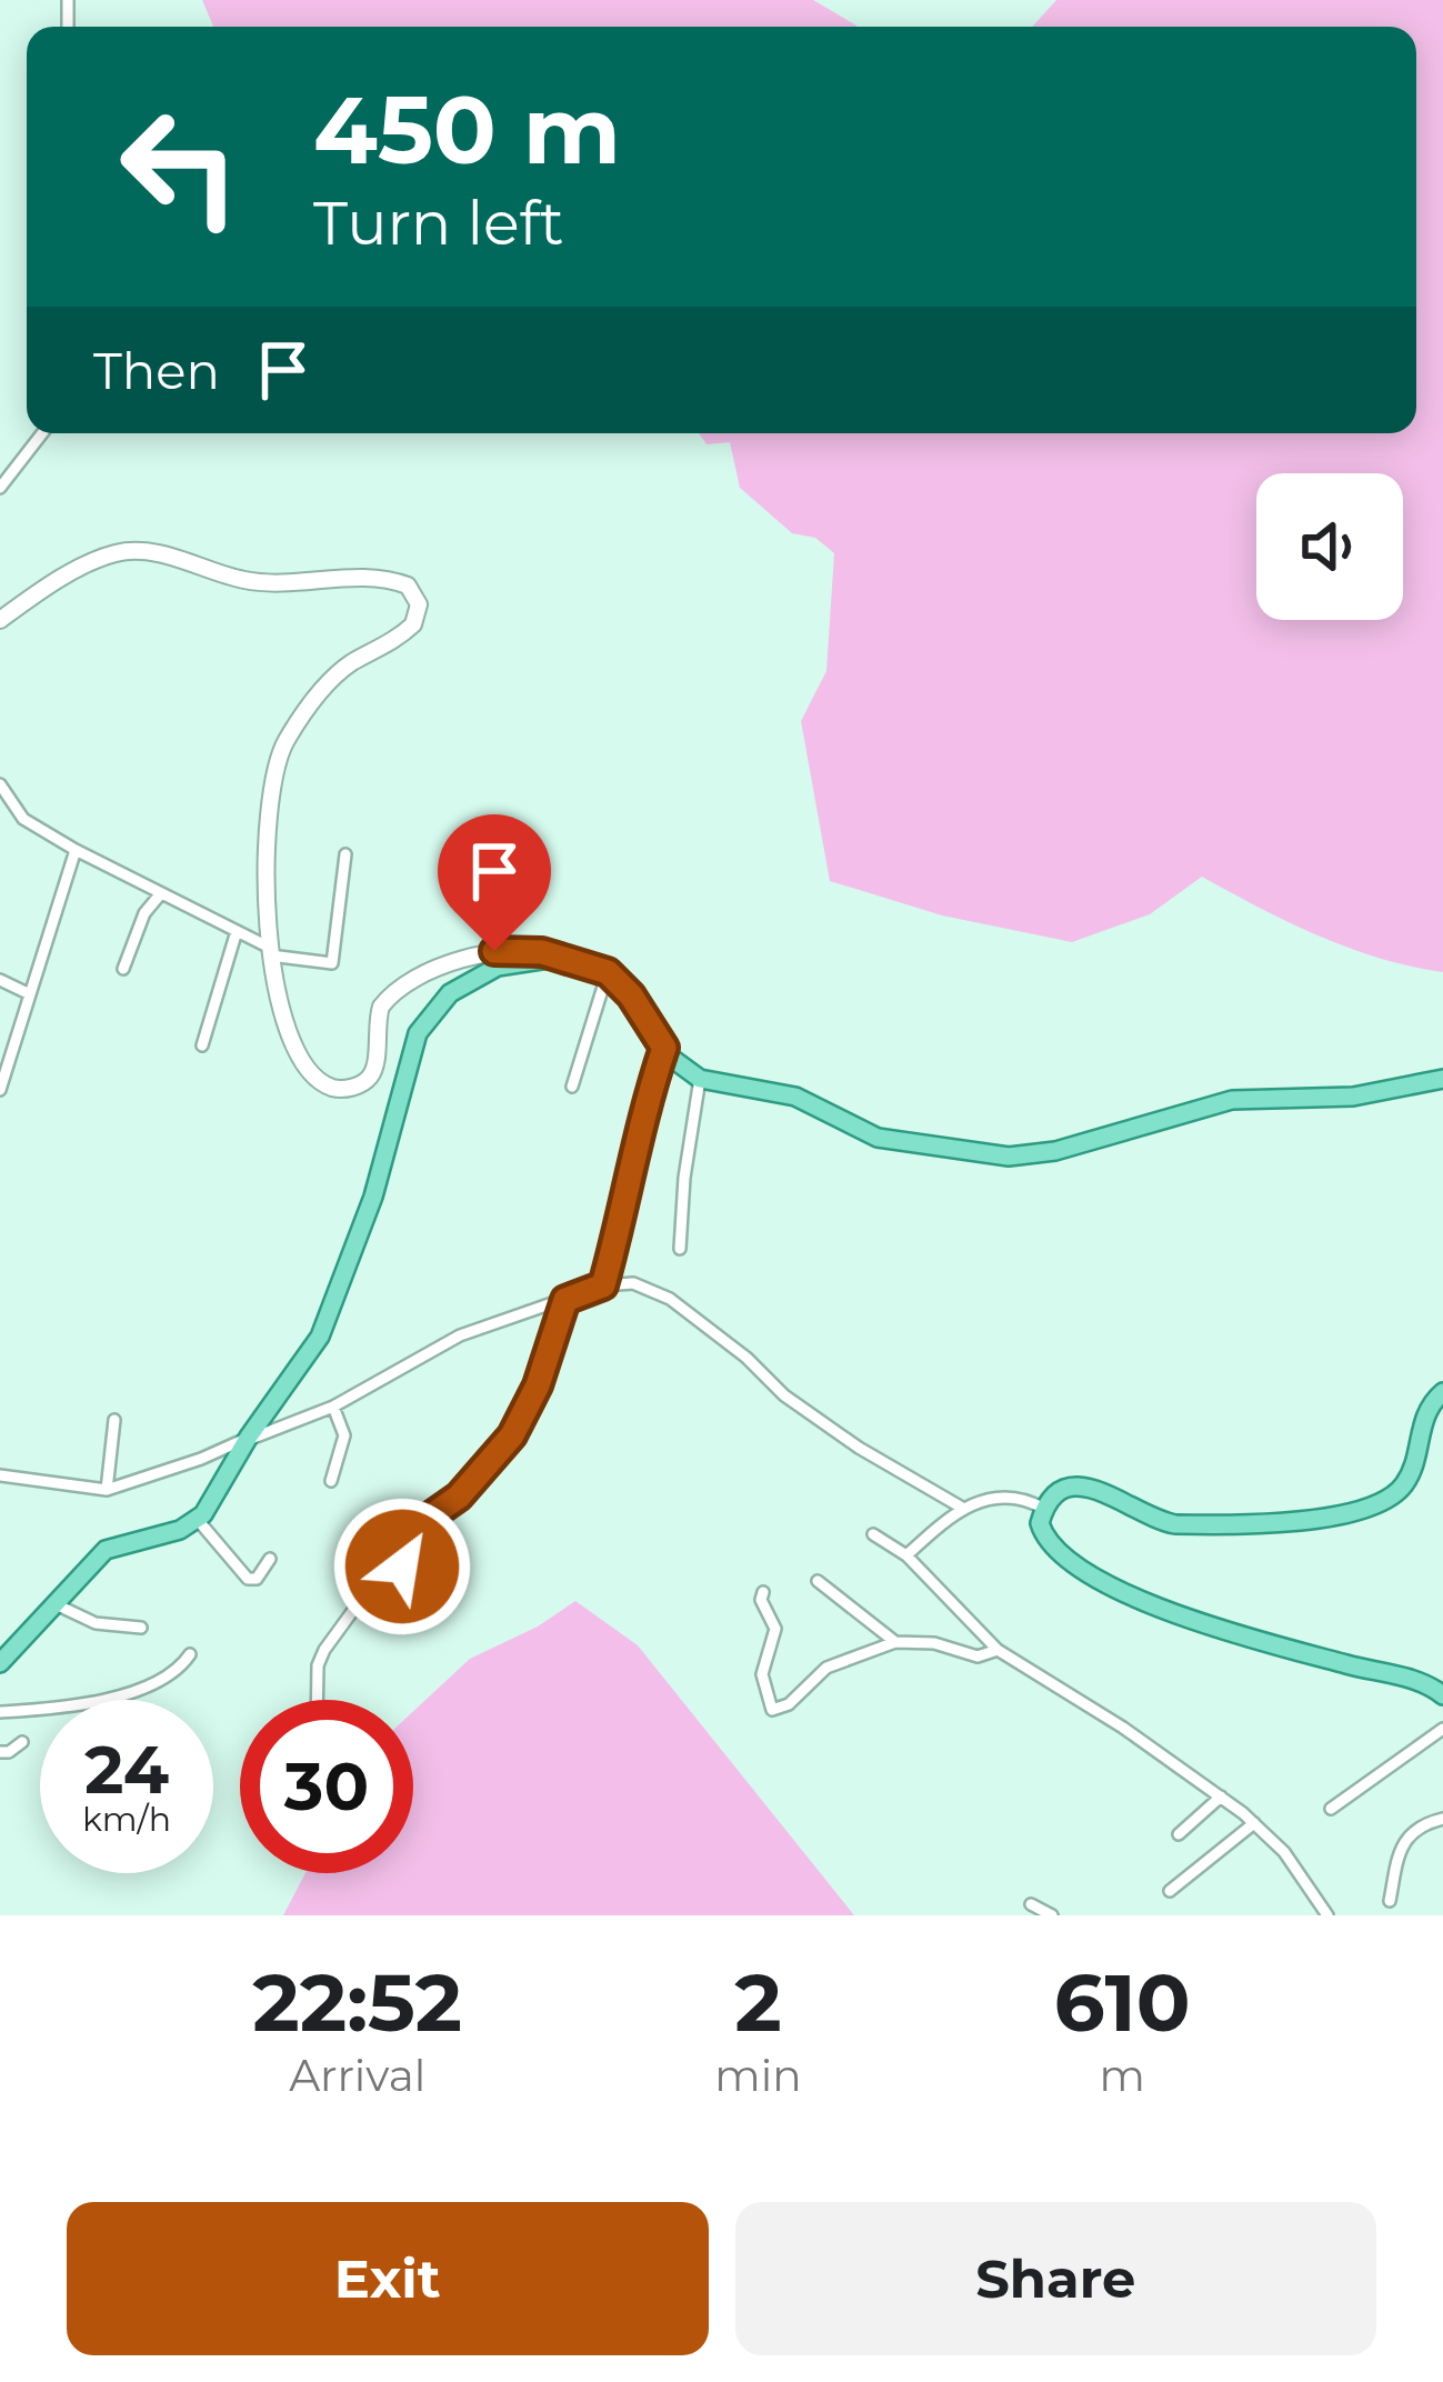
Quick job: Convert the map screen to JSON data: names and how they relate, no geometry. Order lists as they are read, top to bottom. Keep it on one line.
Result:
{"page":{"turn":["450 m","Turn left"],"then":"Then","speed":"24 km/h","limit":"30","eta":["22:52","Arrival","2","min","610","m"],"buttons":["Exit","Share"]}}
